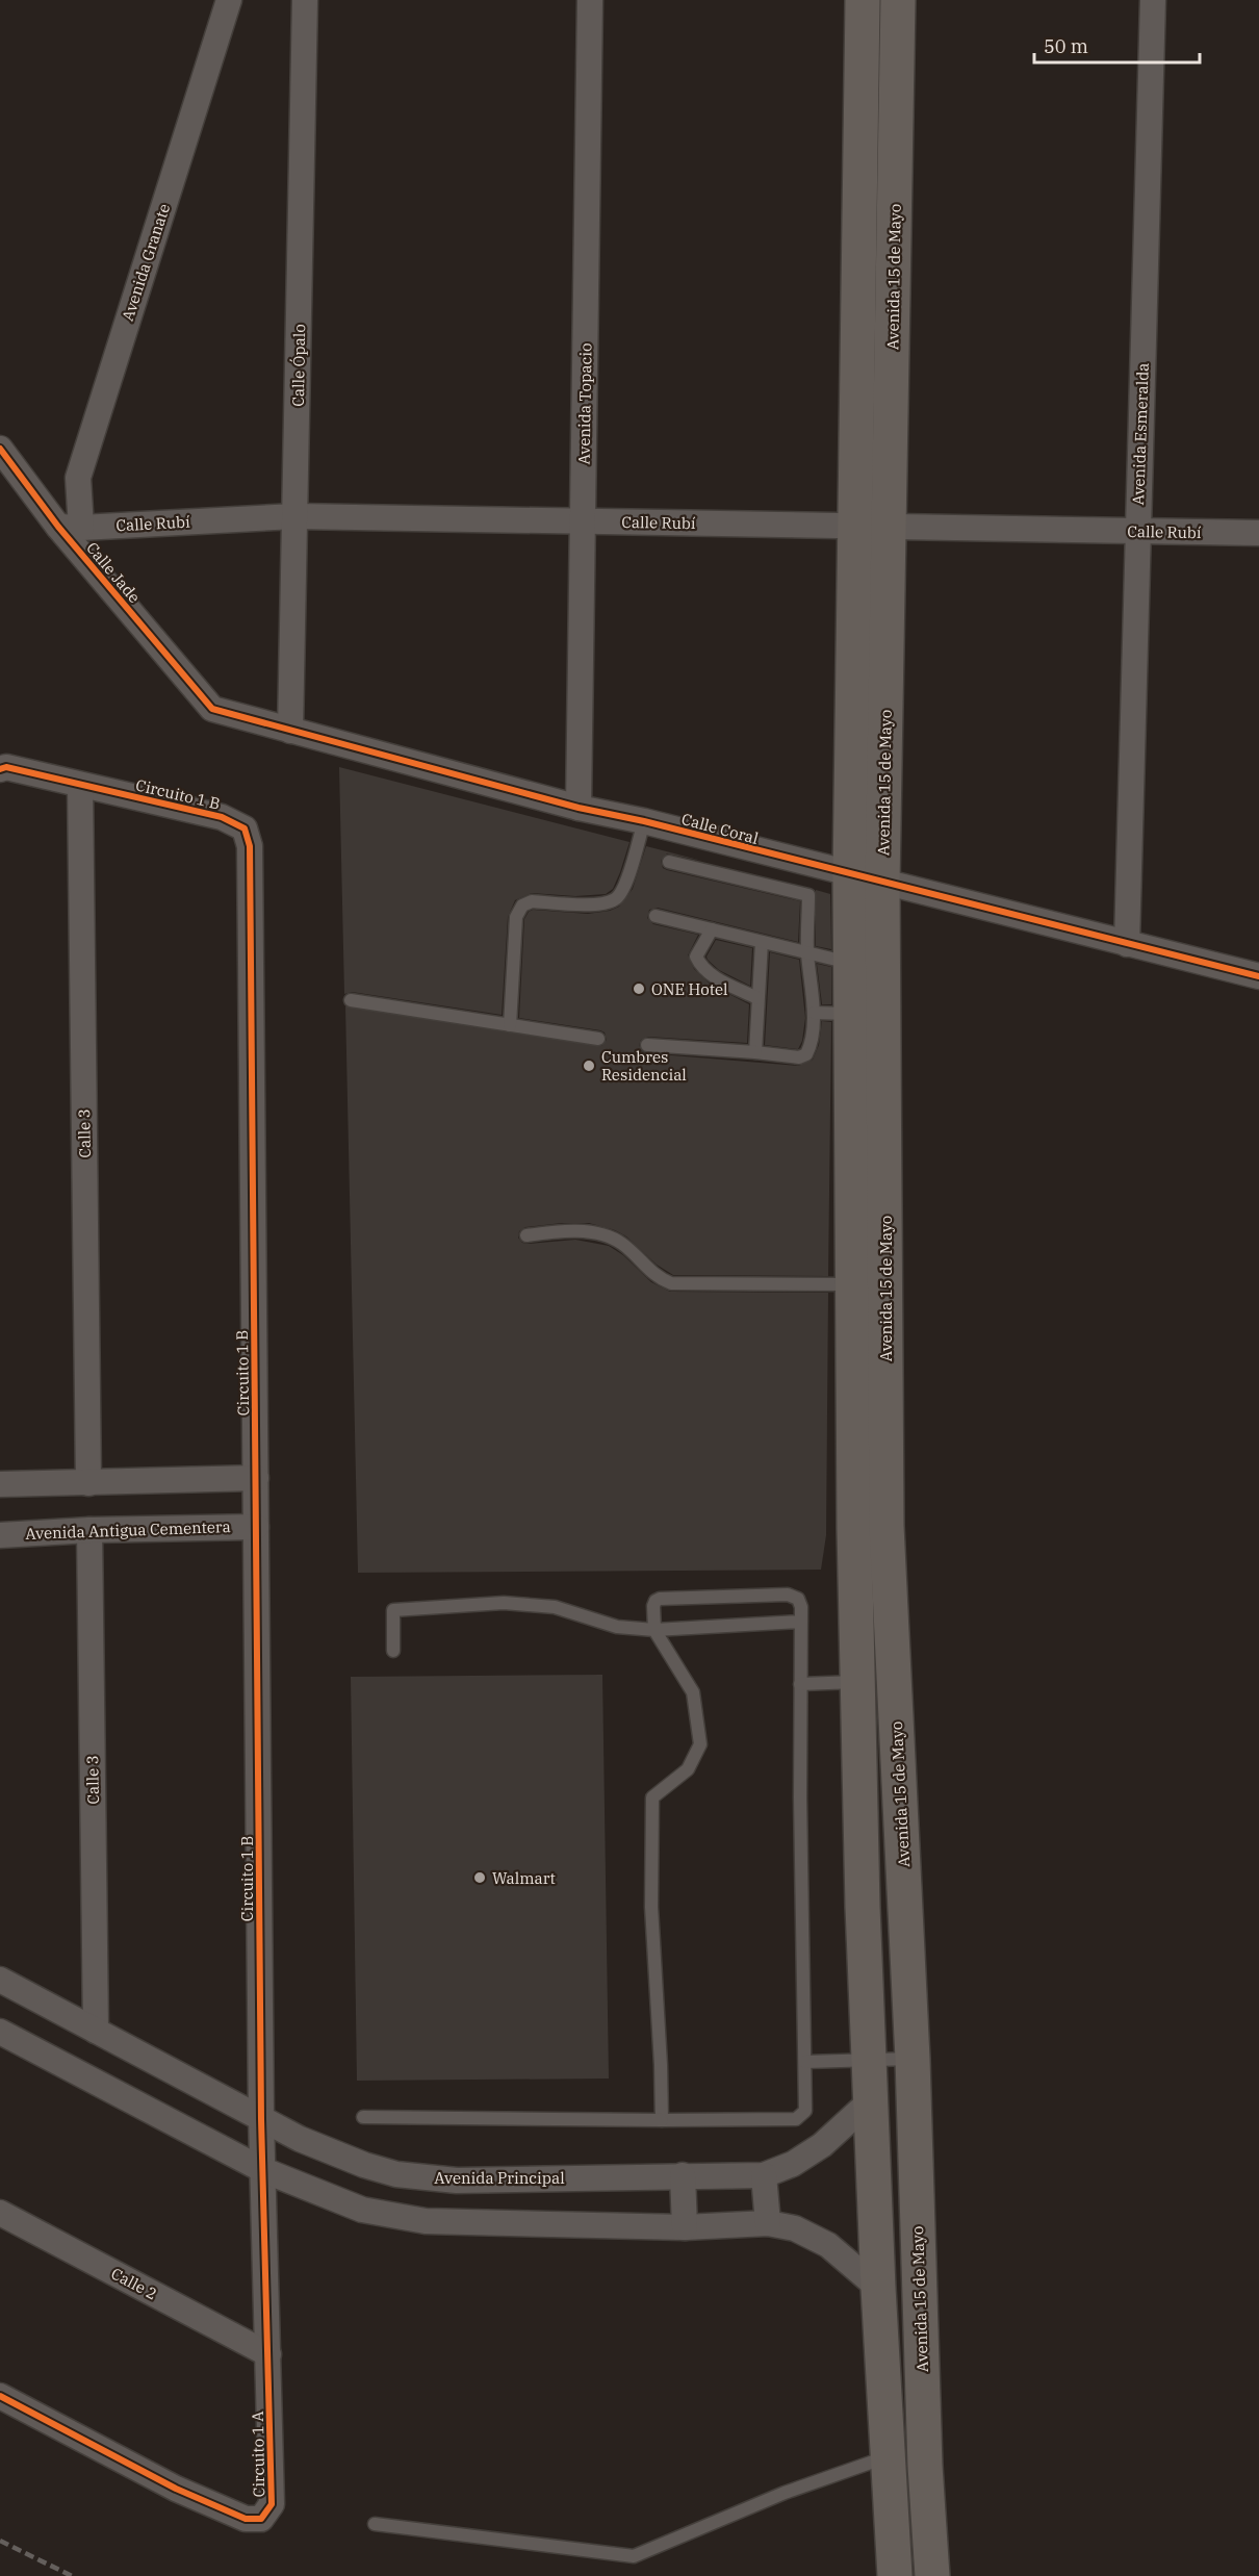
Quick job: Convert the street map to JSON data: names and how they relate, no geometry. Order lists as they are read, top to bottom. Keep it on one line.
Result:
{"streets":{"main road":["Avenida 15 de Mayo"],"street":["Avenida Granate","Calle Ópalo","Avenida Topacio","Avenida Esmeralda","Calle Rubí","Calle Jade","Circuito 1 B","Calle Coral","Calle 3","Avenida Antigua Cementera","Avenida Principal","Calle 2","Circuito 1 A"]},"crossings":[["Avenida Granate","Calle Rubí"],["Avenida Granate","Calle Jade"],["Avenida 15 de Mayo","Calle Rubí"],["Avenida 15 de Mayo","Calle Coral"],["Avenida 15 de Mayo","Avenida Principal"],["Calle Ópalo","Calle Rubí"],["Calle Ópalo","Calle Coral"],["Avenida Topacio","Calle Rubí"],["Avenida Topacio","Calle Coral"],["Avenida Esmeralda","Calle Rubí"],["Avenida Esmeralda","Calle Coral"],["Calle Rubí","Calle Jade"],["Calle Jade","Calle Coral"],["Circuito 1 B","Calle 3"],["Circuito 1 B","Avenida Antigua Cementera"],["Circuito 1 B","Avenida Principal"],["Circuito 1 B","Circuito 1 A"],["Calle 3","Avenida Antigua Cementera"],["Calle 3","Avenida Principal"],["Calle 2","Circuito 1 A"]],"places":["ONE Hotel","Cumbres Residencial","Walmart"],"scale_bar":"50 m"}
